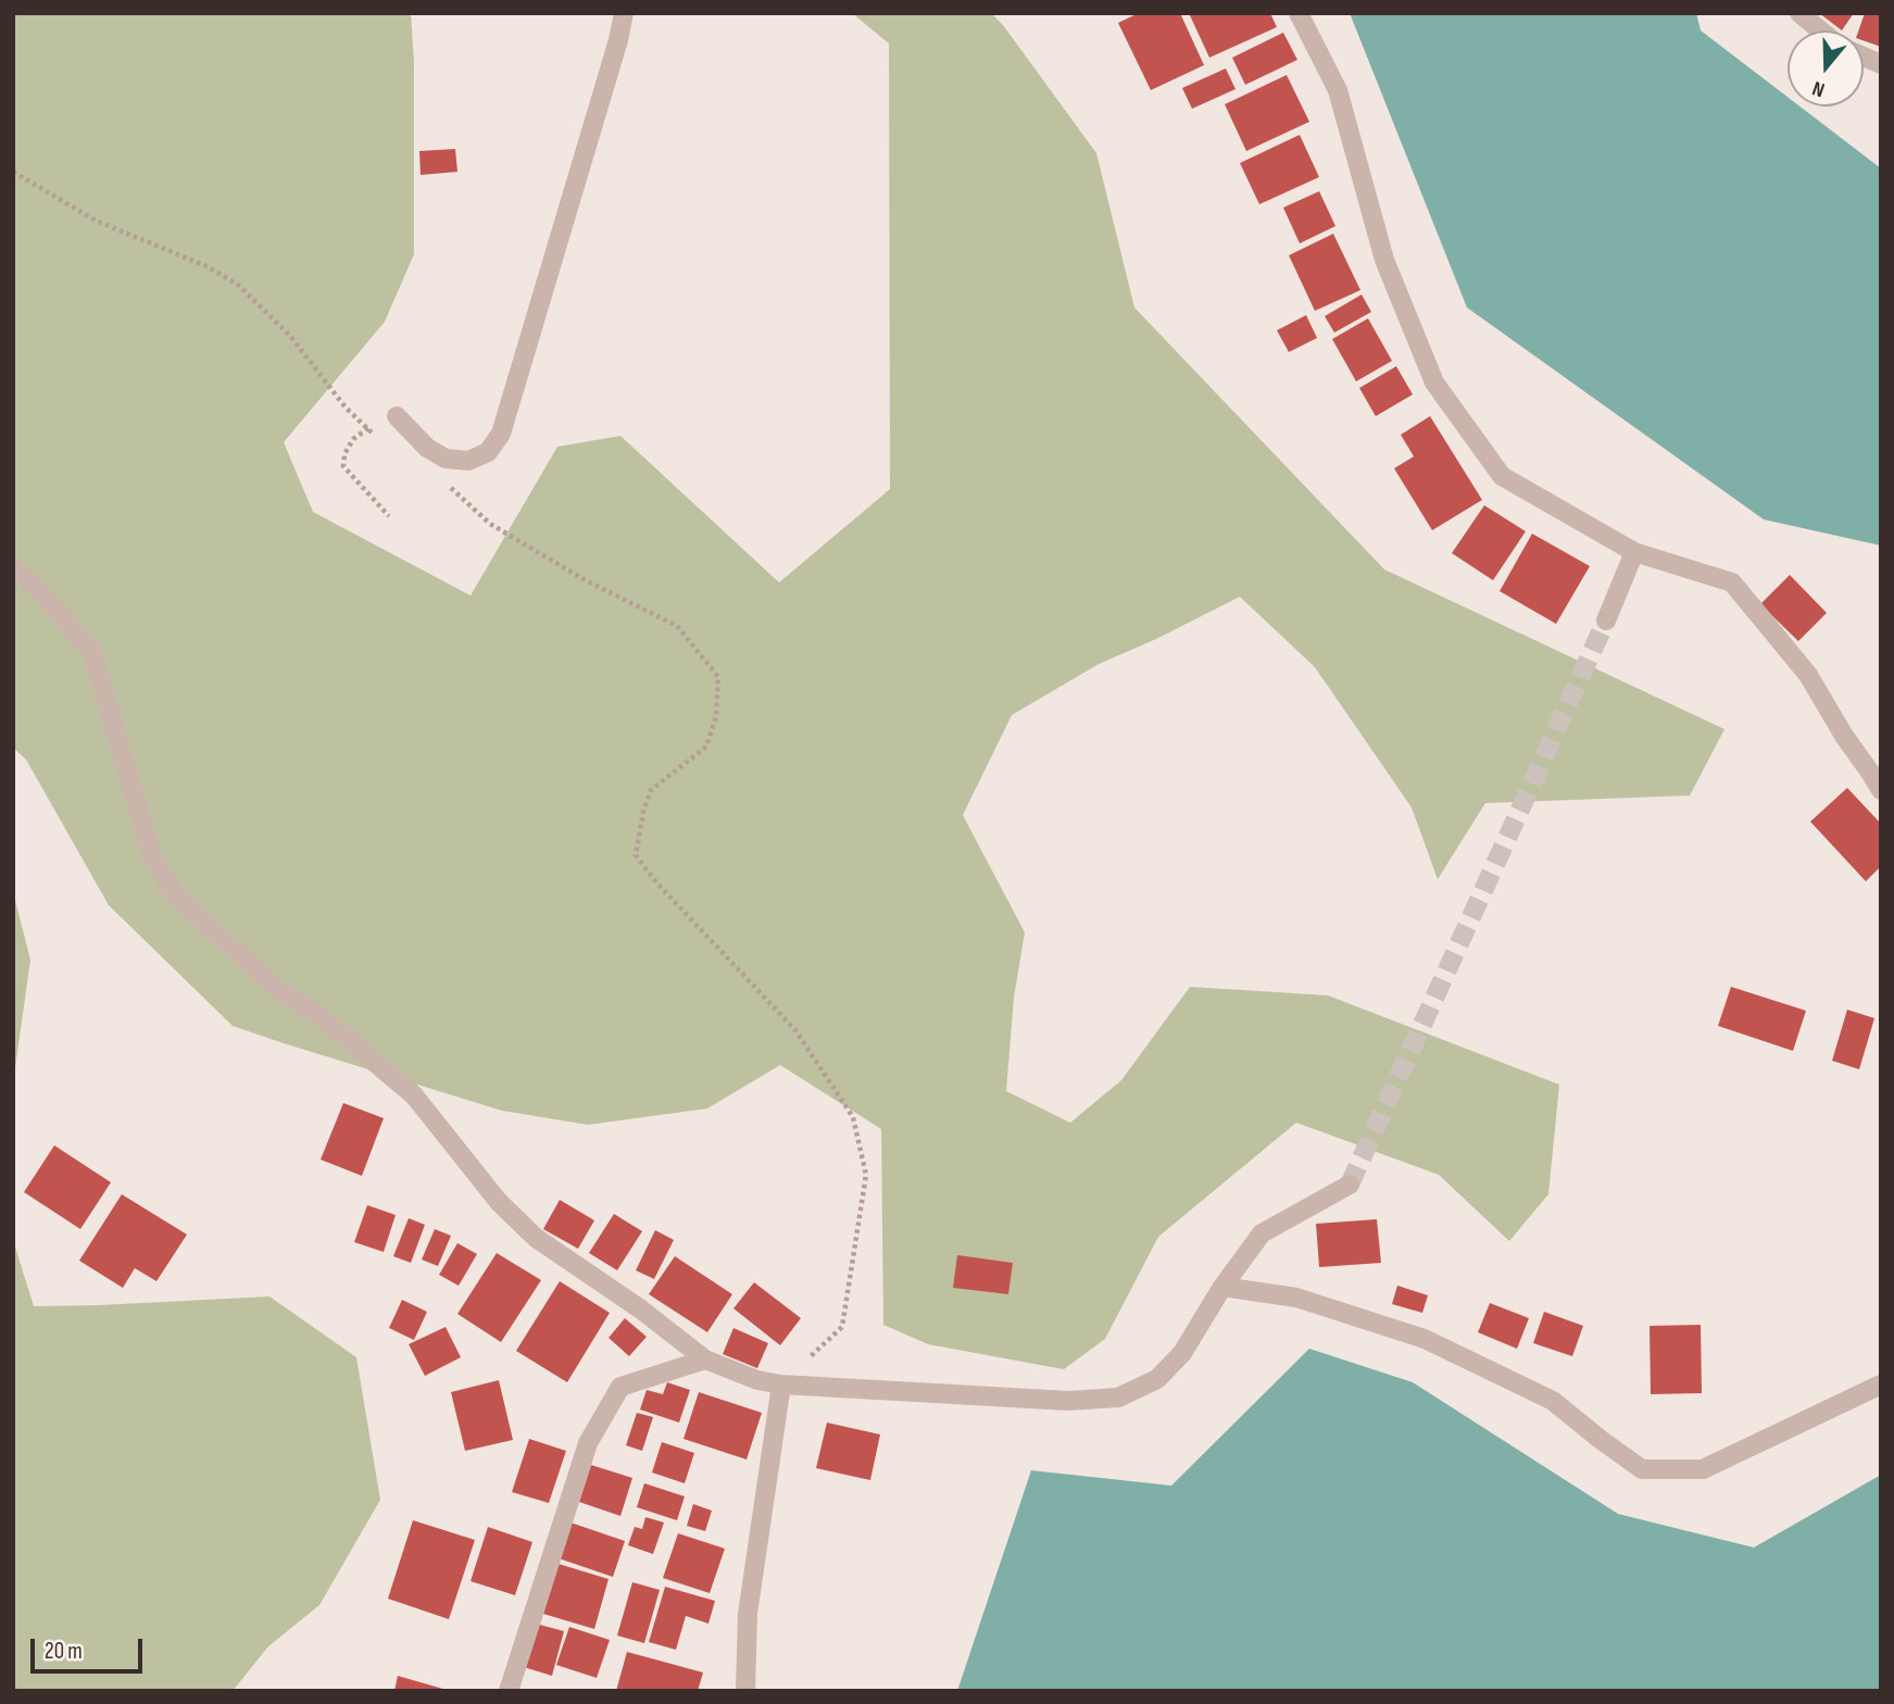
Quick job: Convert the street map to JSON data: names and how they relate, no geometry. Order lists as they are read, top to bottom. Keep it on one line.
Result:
{"scale_bar":"20 m","north":"bottom"}
